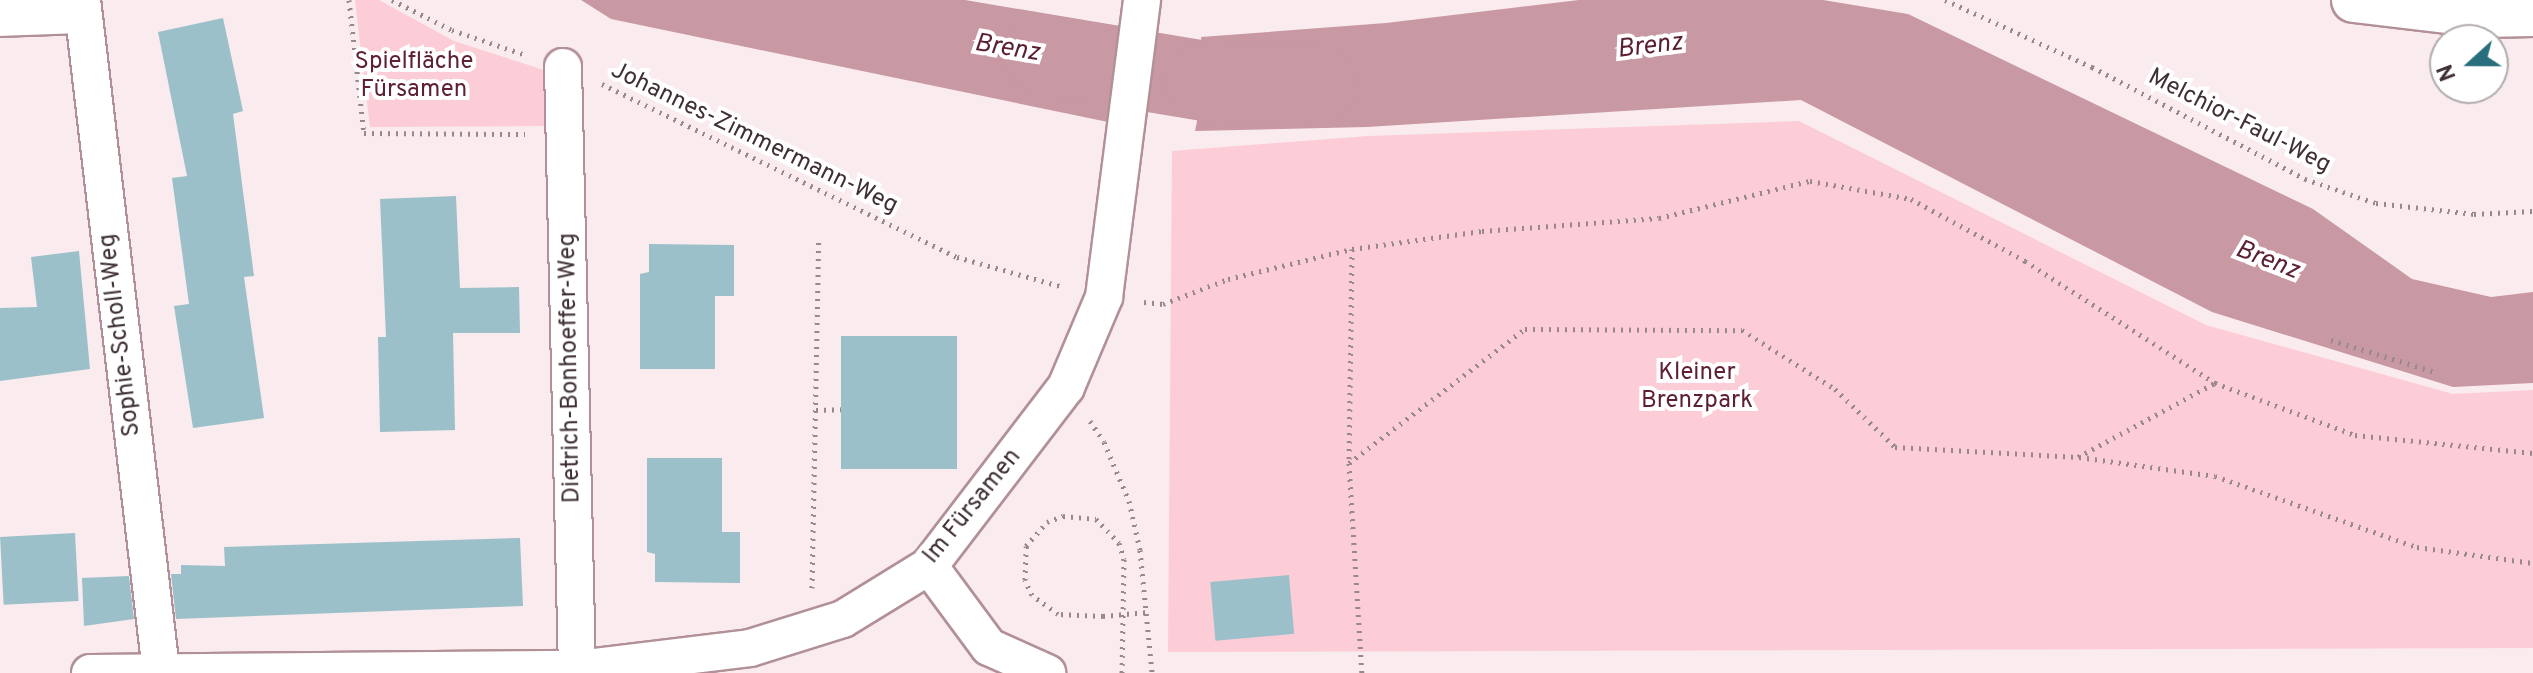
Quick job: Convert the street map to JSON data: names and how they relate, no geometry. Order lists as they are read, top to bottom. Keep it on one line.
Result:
{"streets":{"street":["Sophie-Scholl-Weg","Dietrich-Bonhoeffer-Weg","Im Fürsamen"],"path":["Melchior-Faul-Weg","Johannes-Zimmermann-Weg"]},"crossings":[["Johannes-Zimmermann-Weg","Dietrich-Bonhoeffer-Weg"],["Johannes-Zimmermann-Weg","Im Fürsamen"],["Sophie-Scholl-Weg","Im Fürsamen"],["Dietrich-Bonhoeffer-Weg","Im Fürsamen"]],"water":["Brenz"],"parks":["Spielfläche Fürsamen","Kleiner Brenzpark"],"north":"left"}
